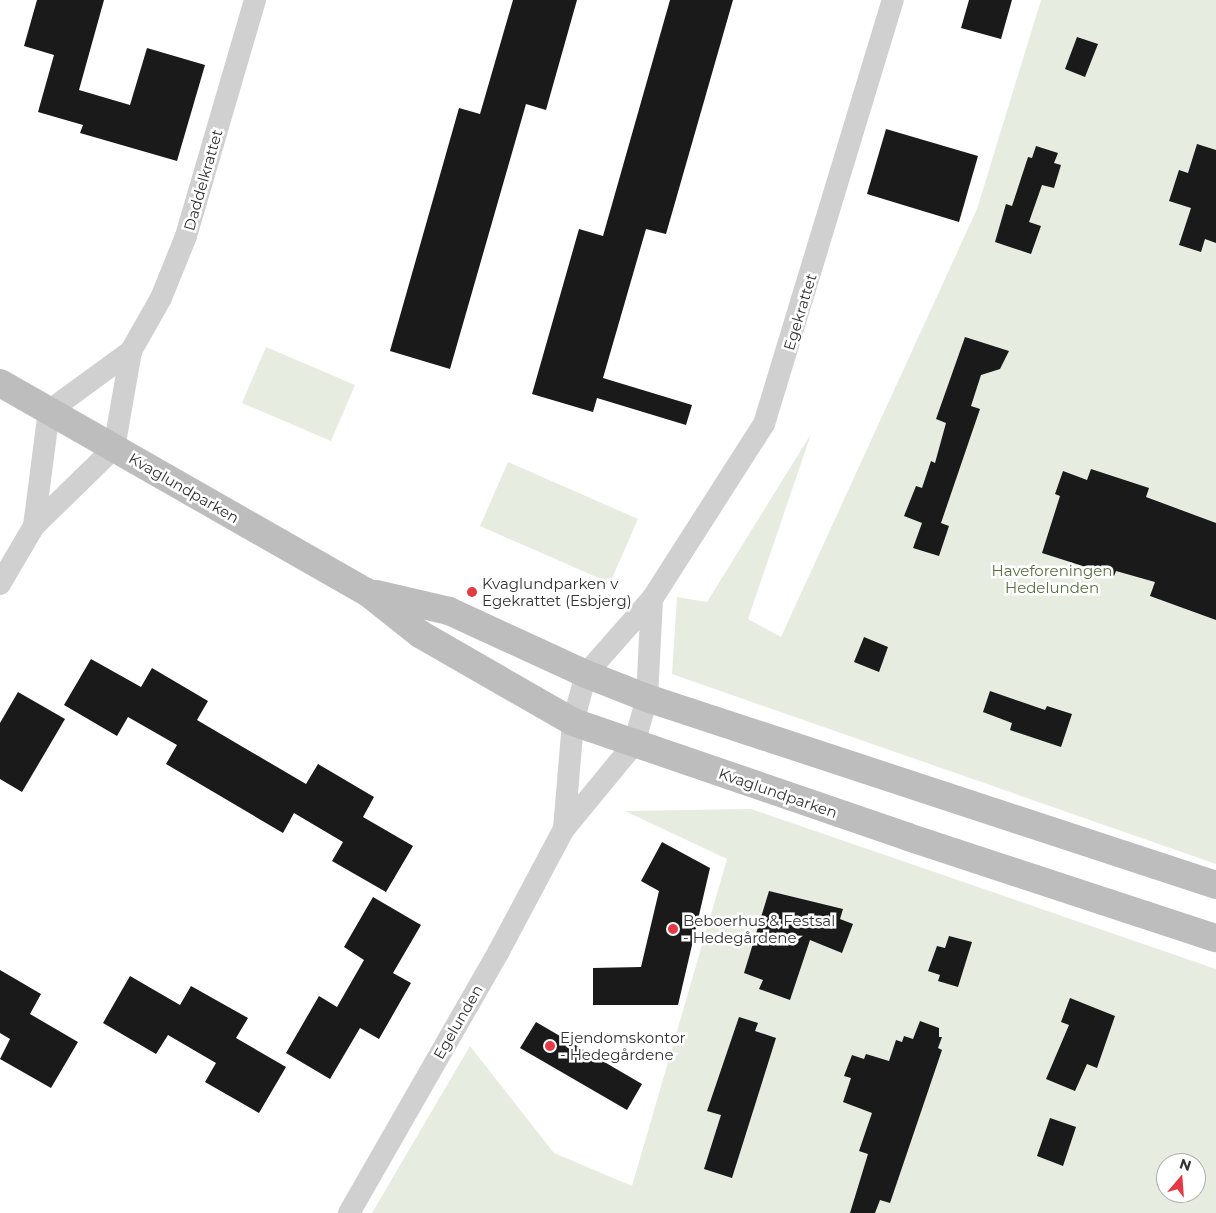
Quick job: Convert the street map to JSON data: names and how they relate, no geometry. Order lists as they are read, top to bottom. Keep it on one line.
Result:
{"streets":{"street":["Daddelkrattet","Egekrattet","Kvaglundparken","Egelunden"]},"crossings":[["Daddelkrattet","Kvaglundparken"],["Egekrattet","Kvaglundparken"],["Egekrattet","Egelunden"],["Kvaglundparken","Egelunden"]],"parks":["Haveforeningen Hedelunden"],"places":["Kvaglundparken v Egekrattet (Esbjerg)","Beboerhus & Festsal - Hedegårdene","Ejendomskontor - Hedegårdene"],"north":"top"}
